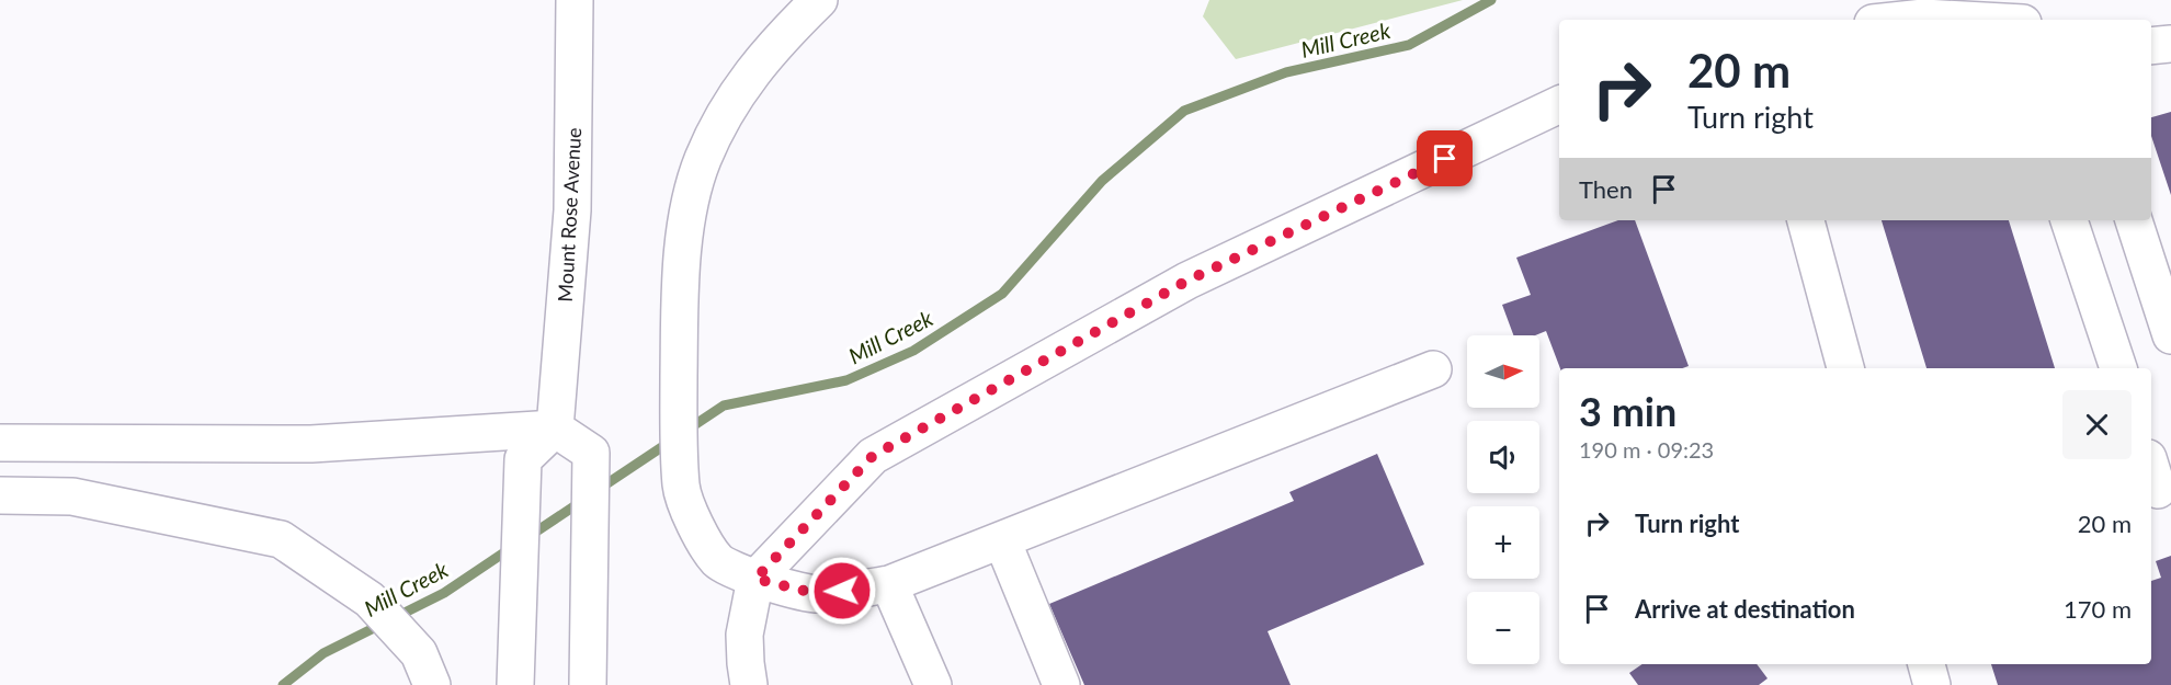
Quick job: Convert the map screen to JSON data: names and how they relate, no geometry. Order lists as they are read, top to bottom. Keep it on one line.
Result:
{"streets":{"main road":["Mount Rose Avenue"]},"water":["Mill Creek"],"north":"right","page":{"turn":["20 m","Turn right"],"then":"Then","map_buttons":["+","−"],"heading":["3 min","190 m · 09:23"],"list":[{"name":"Turn right","value":"20 m"},{"name":"Arrive at destination","value":"170 m"}]}}
